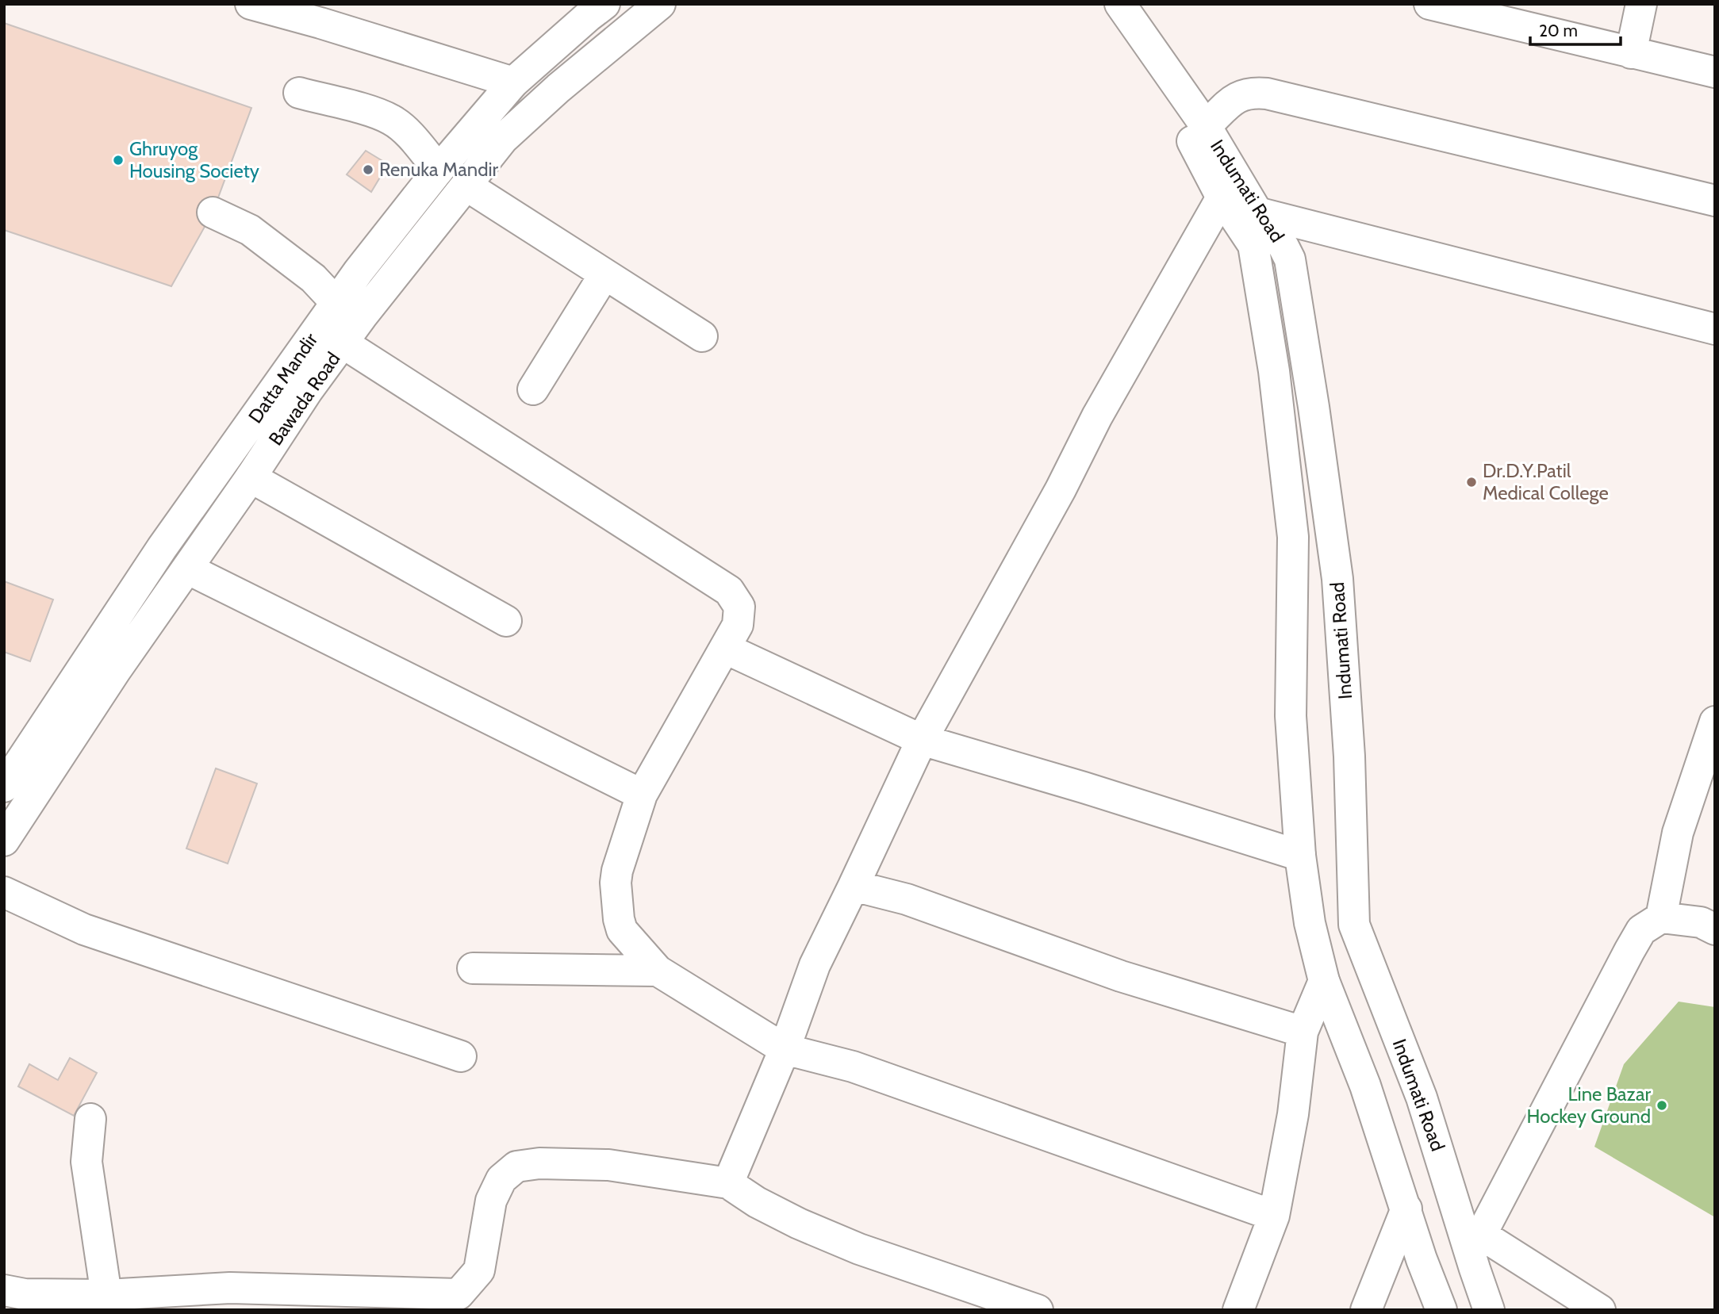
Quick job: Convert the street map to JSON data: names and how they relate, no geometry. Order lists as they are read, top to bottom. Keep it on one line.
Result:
{"streets":{"street":["Indumati Road","Datta Mandir","Bawada Road"]},"places":["Ghruyog Housing Society","Renuka Mandir","Dr.D.Y.Patil Medical College","Line Bazar Hockey Ground"],"scale_bar":"20 m"}
